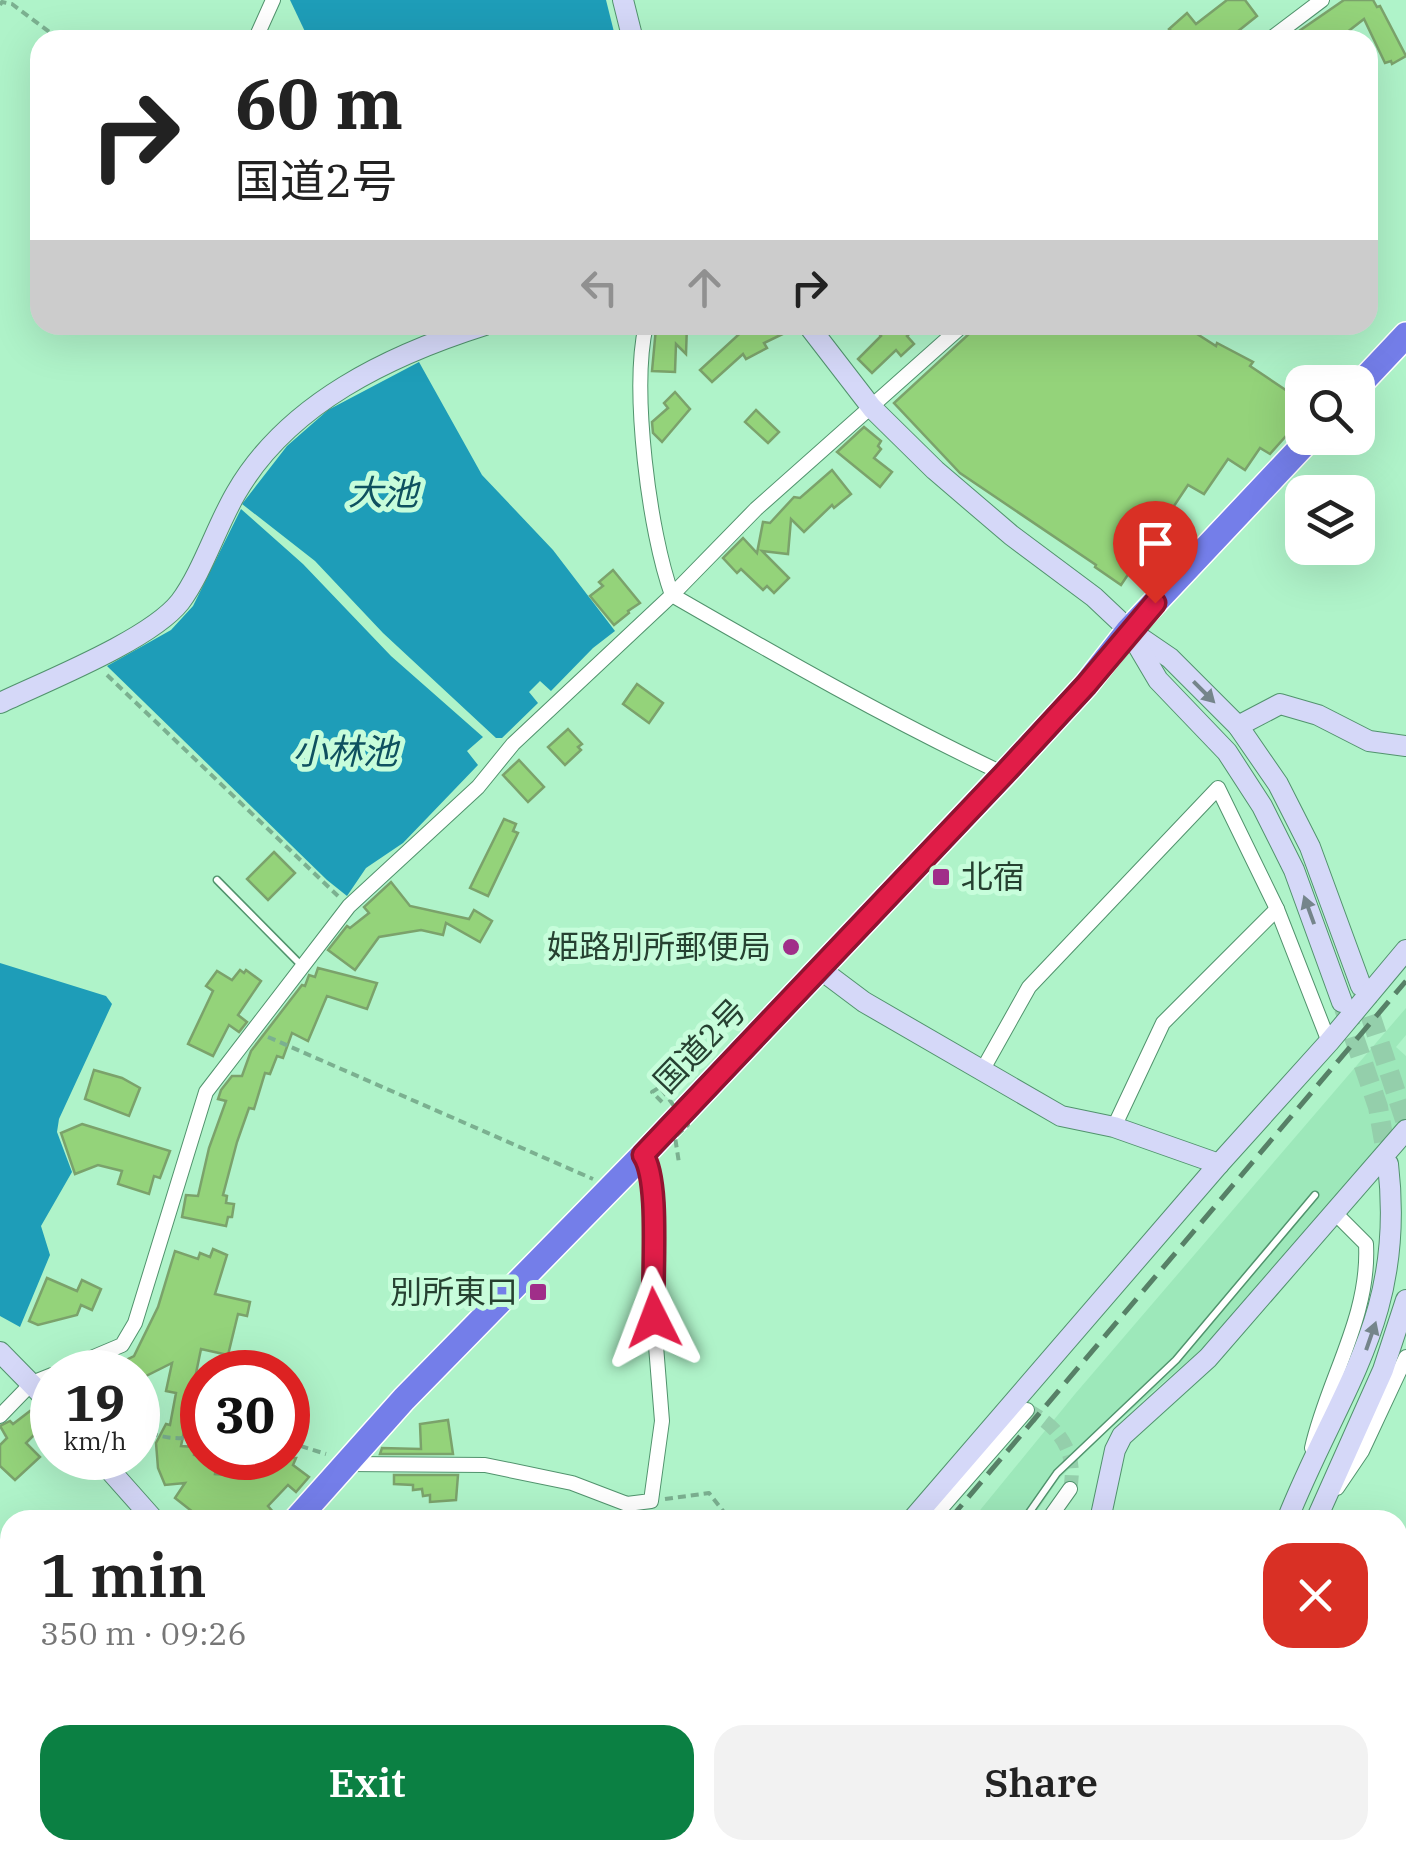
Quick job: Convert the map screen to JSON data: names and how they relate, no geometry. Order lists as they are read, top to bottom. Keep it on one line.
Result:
{"streets":{"highway":["国道2号"]},"water":["大池","小林池"],"places":{"transit":["北宿","別所東口"],"other":["姫路別所郵便局"]},"page":{"turn":["60 m","国道2号"],"speed":"19 km/h","limit":"30","heading":["1 min","350 m · 09:26"],"buttons":["Exit","Share"]}}
